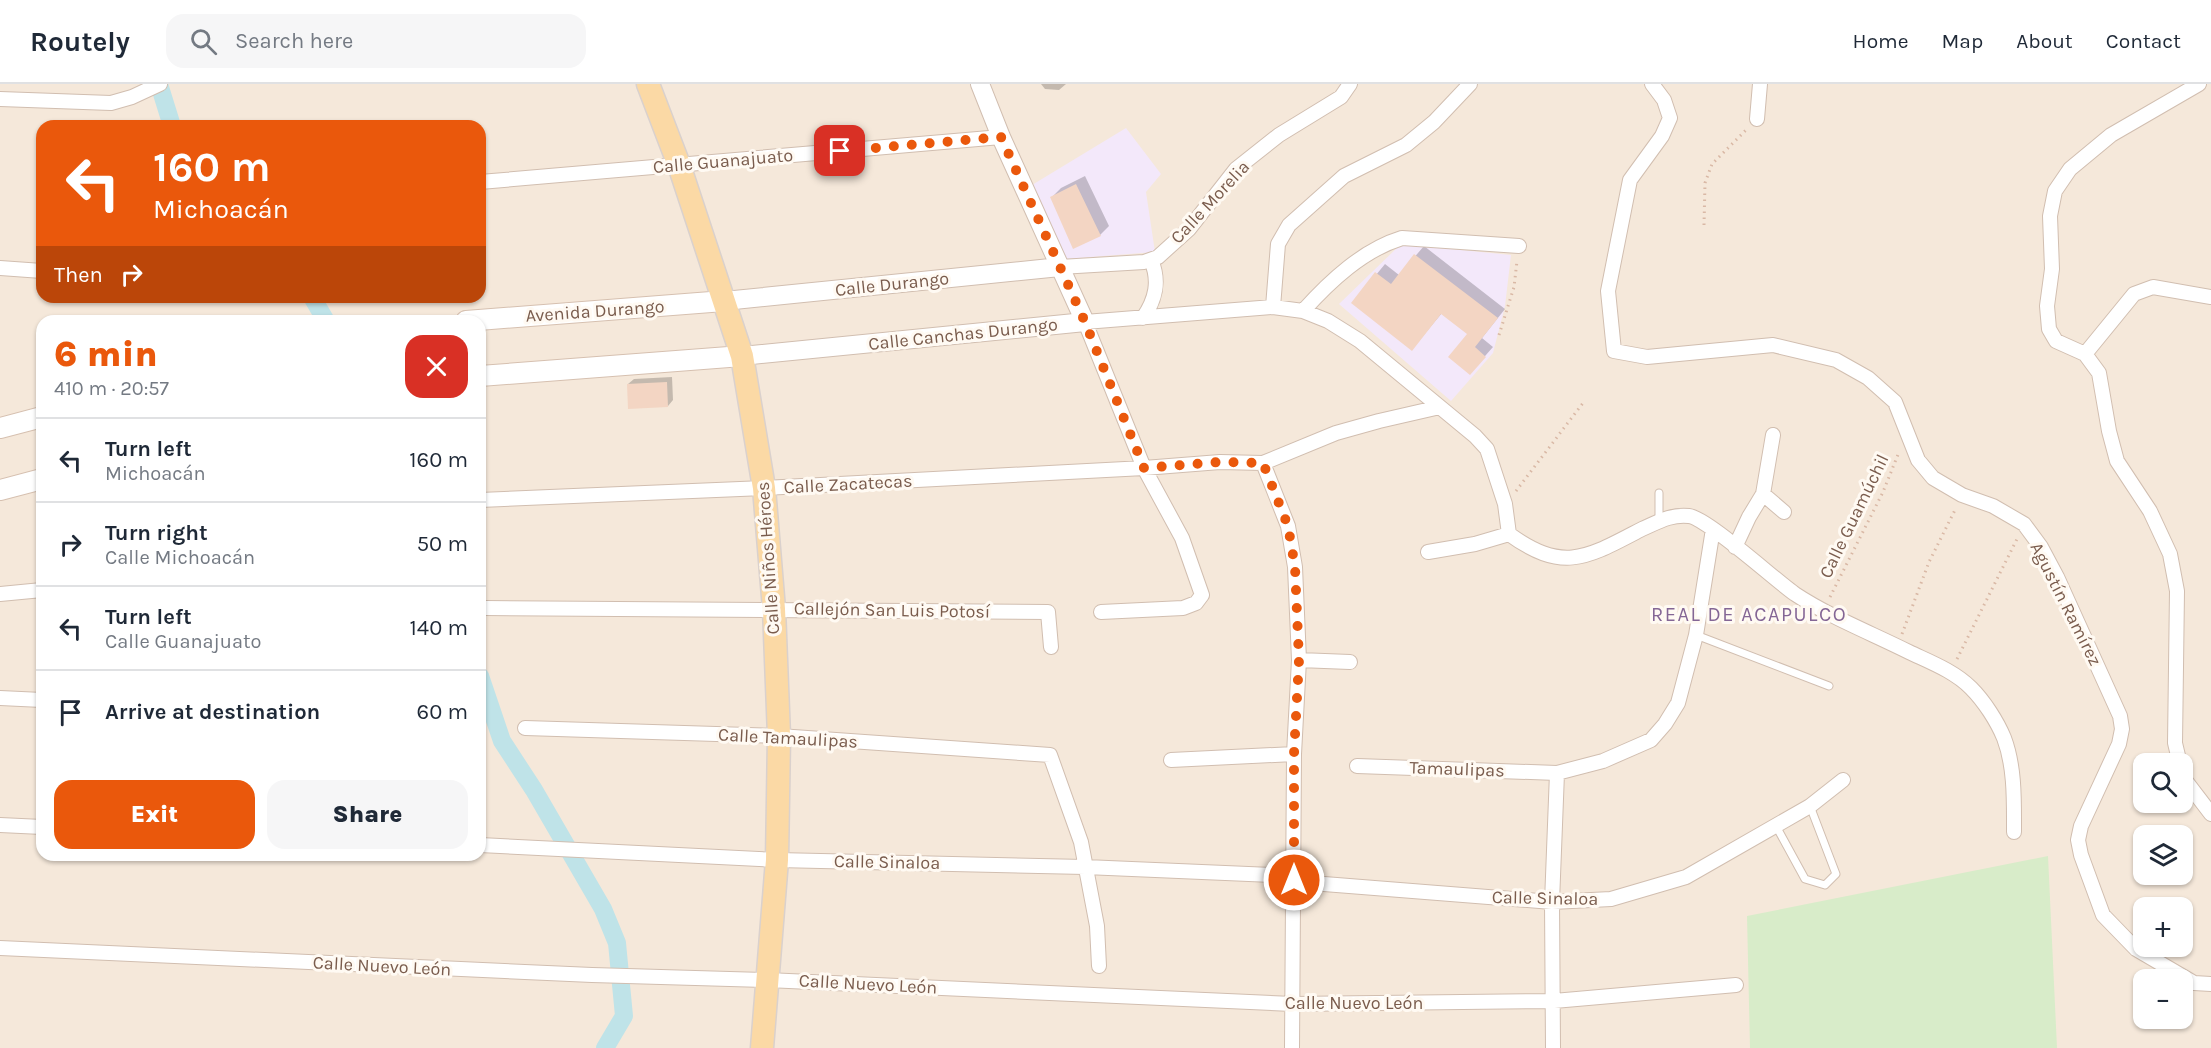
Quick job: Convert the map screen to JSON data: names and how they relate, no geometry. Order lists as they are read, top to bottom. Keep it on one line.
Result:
{"streets":{"main road":["Avenida Durango","Calle Canchas Durango","Calle Niños Héroes"],"street":["Calle Guanajuato","Calle Morelia","Calle Durango","Calle Zacatecas","Agustín Ramírez","Callejón San Luis Potosí","Calle Tamaulipas","Tamaulipas","Calle Sinaloa","Calle Nuevo León"],"path":["Calle Guamúchil"]},"crossings":[["Calle Guanajuato","Calle Niños Héroes"],["Calle Durango","Avenida Durango"],["Calle Durango","Calle Niños Héroes"],["Avenida Durango","Calle Niños Héroes"],["Calle Canchas Durango","Calle Niños Héroes"],["Calle Zacatecas","Calle Niños Héroes"],["Calle Guamúchil","Agustín Ramírez"],["Calle Niños Héroes","Callejón San Luis Potosí"],["Calle Niños Héroes","Calle Tamaulipas"],["Calle Niños Héroes","Calle Sinaloa"],["Calle Niños Héroes","Calle Nuevo León"],["Calle Tamaulipas","Calle Sinaloa"]],"districts":["REAL DE ACAPULCO"],"page":{"header":"Routely","search":"Search here","nav":["Home","Map","About","Contact"],"turn":["160 m","Michoacán"],"then":"Then","heading":["6 min","410 m · 20:57"],"list":[{"name":"Turn left","note":"Michoacán","value":"160 m"},{"name":"Turn right","note":"Calle Michoacán","value":"50 m"},{"name":"Turn left","note":"Calle Guanajuato","value":"140 m"},{"name":"Arrive at destination","value":"60 m"}],"map_buttons":["+","−"],"buttons":["Exit","Share"]}}
